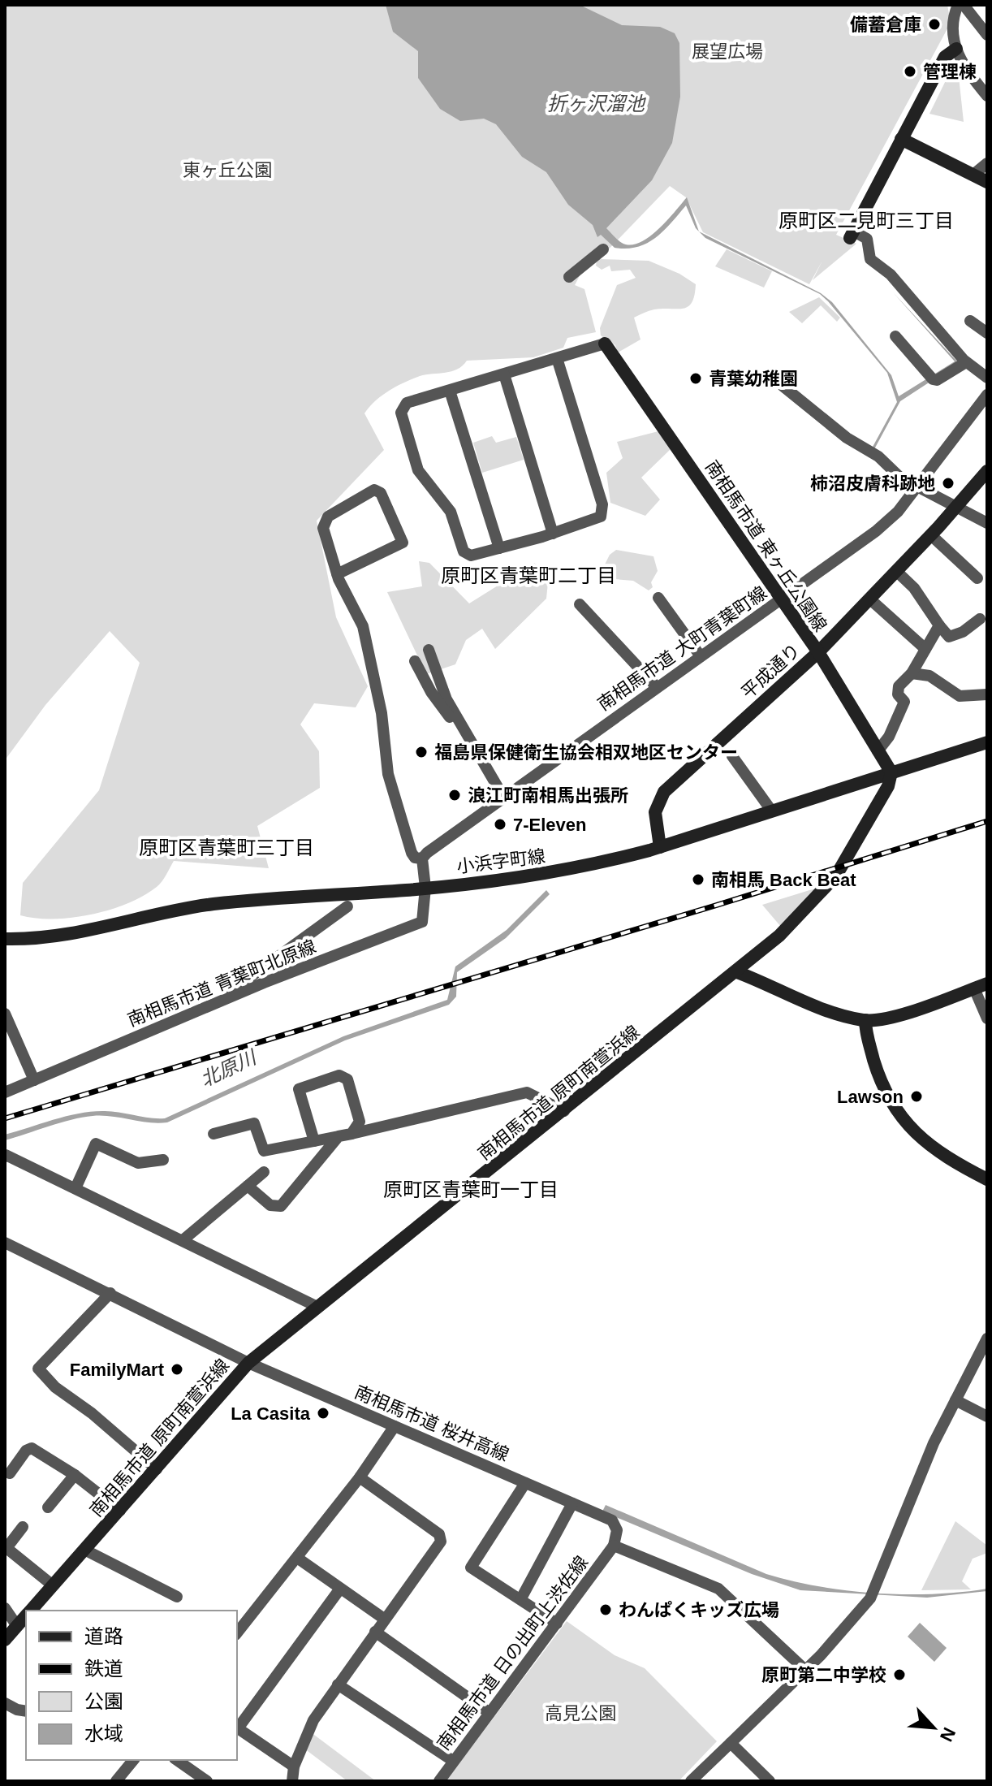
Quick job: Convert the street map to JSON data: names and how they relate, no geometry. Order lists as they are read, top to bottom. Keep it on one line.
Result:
{"streets":{"street":["南相馬市道 東ヶ丘公園線","南相馬市道 大町青葉町線","平成通り","小浜字町線","南相馬市道 青葉町北原線","南相馬市道 原町南萱浜線","南相馬市道 桜井高線","南相馬市道 日の出町上渋佐線"]},"crossings":[["南相馬市道 東ヶ丘公園線","南相馬市道 大町青葉町線"],["南相馬市道 東ヶ丘公園線","平成通り"],["南相馬市道 東ヶ丘公園線","小浜字町線"],["南相馬市道 東ヶ丘公園線","南相馬市道 原町南萱浜線"],["平成通り","小浜字町線"],["小浜字町線","南相馬市道 青葉町北原線"],["小浜字町線","南相馬市道 原町南萱浜線"],["南相馬市道 原町南萱浜線","南相馬市道 桜井高線"],["南相馬市道 桜井高線","南相馬市道 日の出町上渋佐線"]],"districts":["原町区二見町三丁目","原町区青葉町二丁目","原町区青葉町三丁目","原町区青葉町一丁目"],"water":["折ヶ沢溜池","北原川"],"parks":["展望広場","東ヶ丘公園","高見公園"],"places":["備蓄倉庫","管理棟","青葉幼稚園","柿沼皮膚科跡地","福島県保健衛生協会相双地区センター","浪江町南相馬出張所","7-Eleven","南相馬 Back Beat","Lawson","FamilyMart","La Casita","わんぱくキッズ広場","原町第二中学校"],"legend":["道路","鉄道","公園","水域"],"north":"bottom right"}
